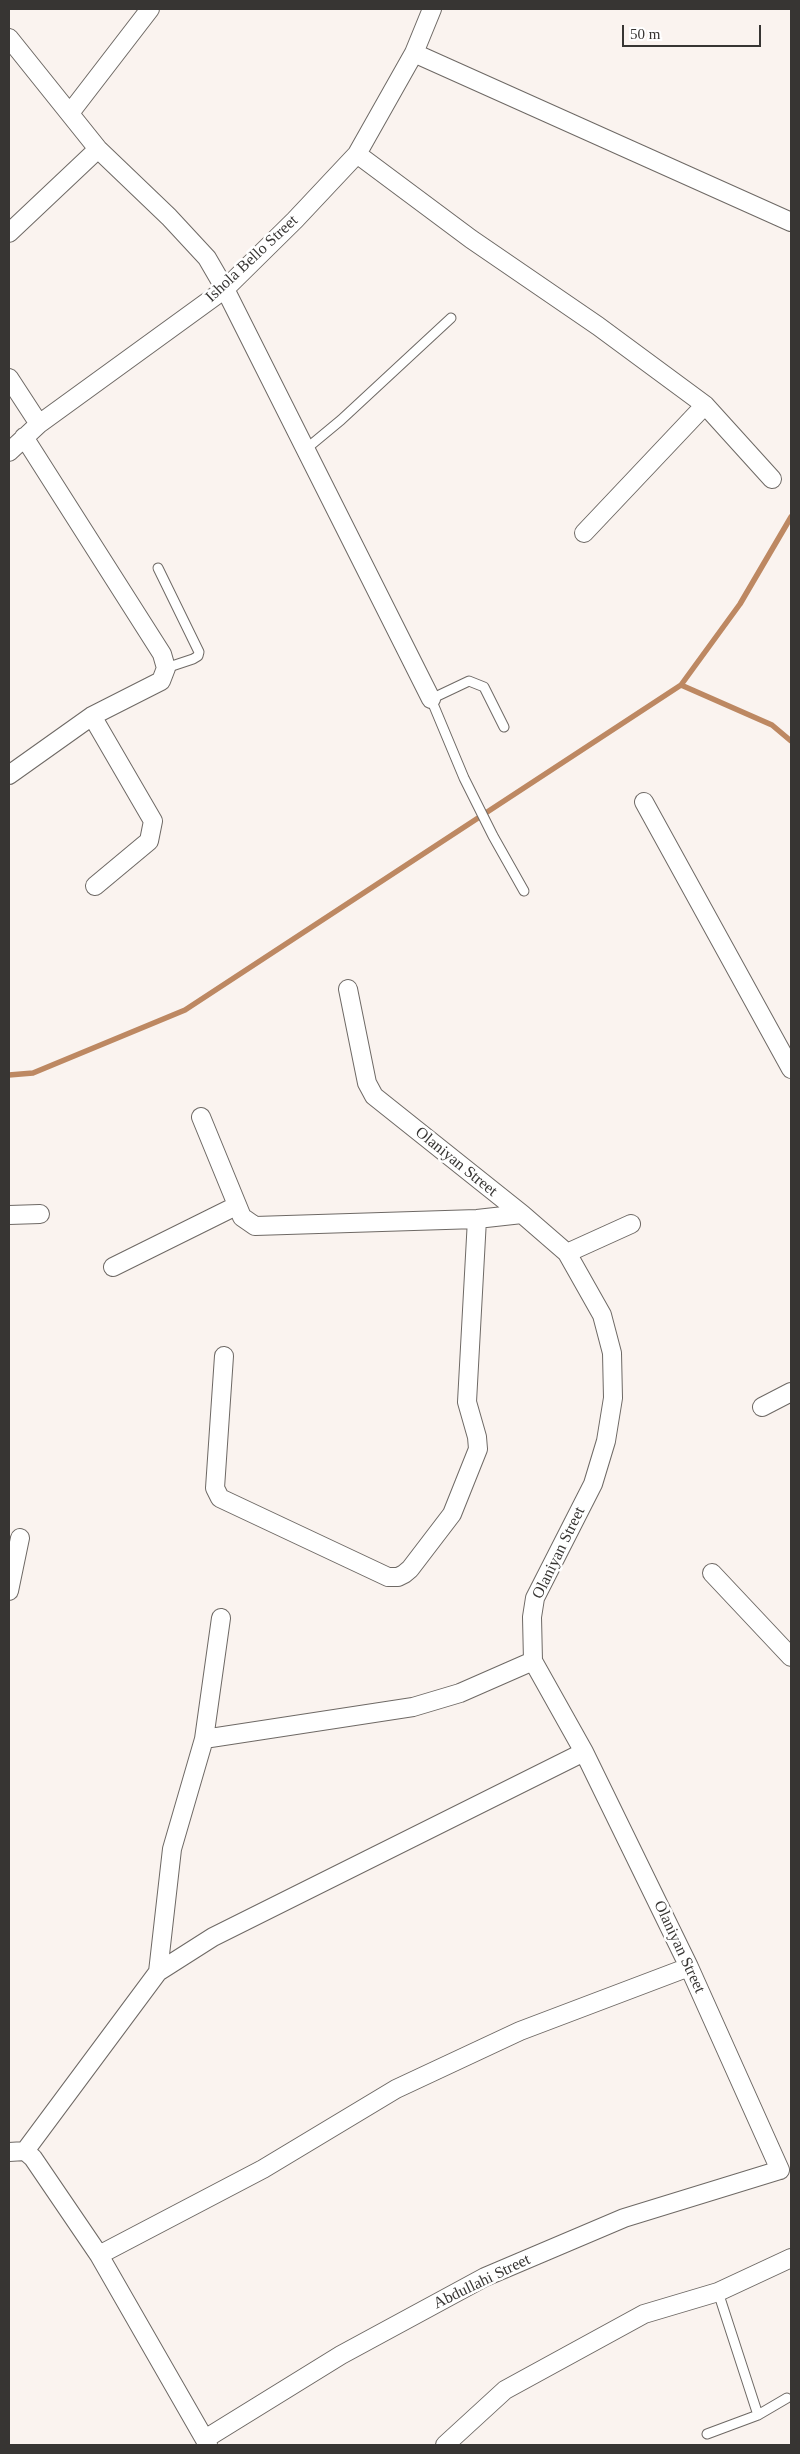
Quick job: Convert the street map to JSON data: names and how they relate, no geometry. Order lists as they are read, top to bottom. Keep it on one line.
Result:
{"streets":{"street":["Ishola Bello Street","Olaniyan Street","Abdullahi Street"]},"crossings":[["Olaniyan Street","Abdullahi Street"]],"scale_bar":"50 m"}
